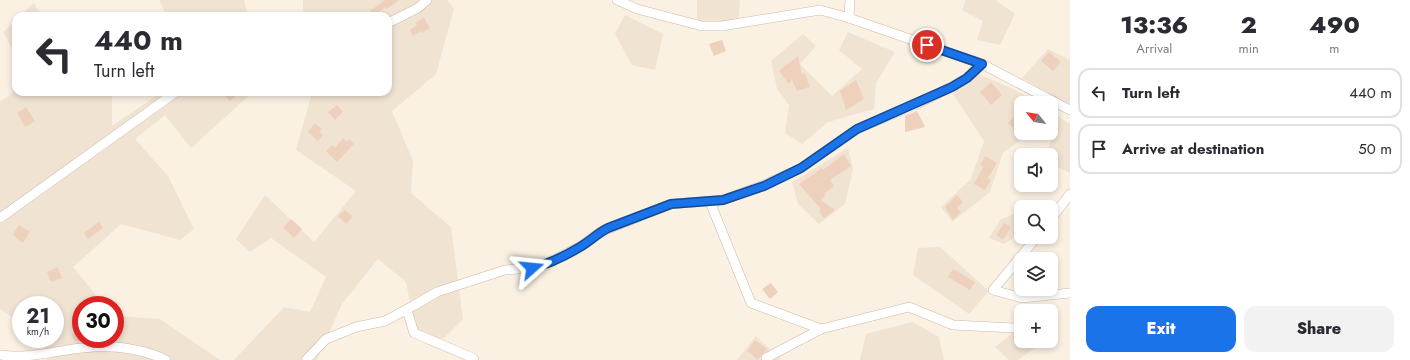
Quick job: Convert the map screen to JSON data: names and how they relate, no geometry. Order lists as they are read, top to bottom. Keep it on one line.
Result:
{"north":"top left","page":{"eta":["13:36","Arrival","2","min","490","m"],"turn":["440 m","Turn left"],"list":[{"name":"Turn left","value":"440 m"},{"name":"Arrive at destination","value":"50 m"}],"map_buttons":"+","speed":"21 km/h","limit":"30","buttons":["Exit","Share"]}}
